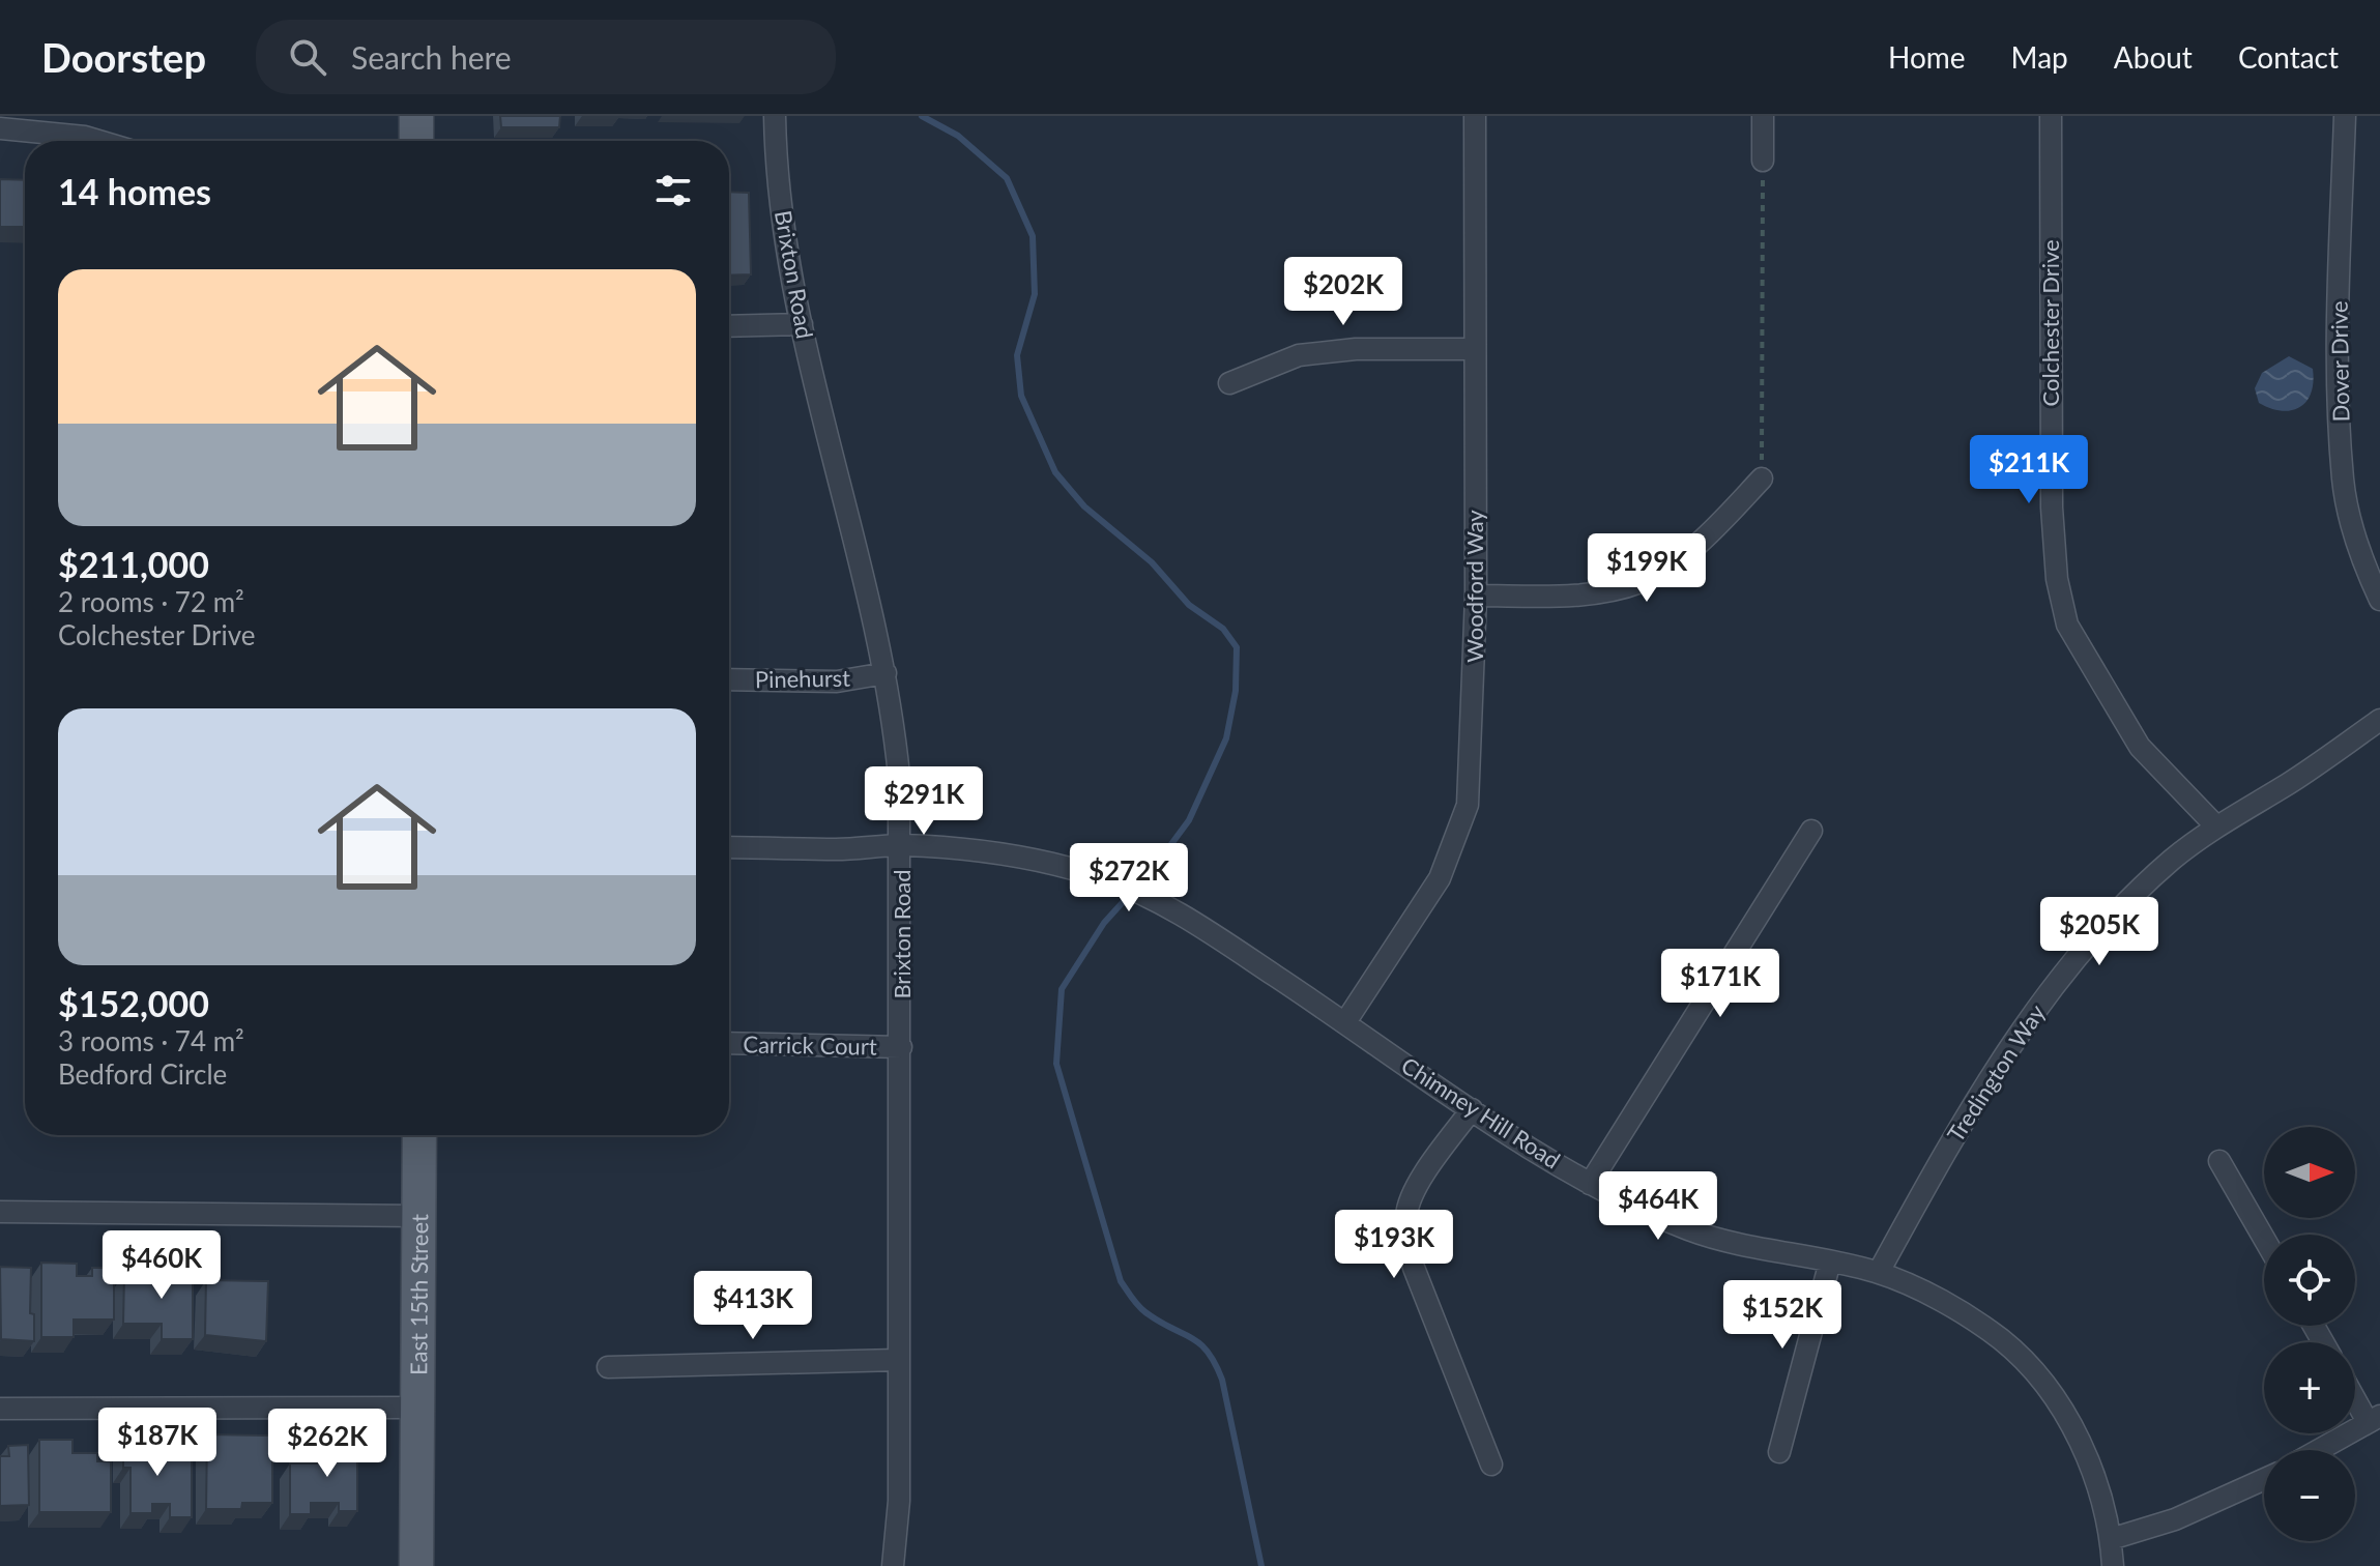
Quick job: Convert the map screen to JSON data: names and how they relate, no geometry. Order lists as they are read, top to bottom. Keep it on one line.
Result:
{"streets":{"main road":["East 15th Street"],"street":["Brixton Road","Colchester Drive","Dover Drive","Woodford Way","Pinehurst","Carrick Court","Tredington Way","Chimney Hill Road"]},"crossings":[["Brixton Road","Pinehurst"],["Brixton Road","Carrick Court"],["Brixton Road","Chimney Hill Road"],["Colchester Drive","Tredington Way"],["Woodford Way","Chimney Hill Road"],["Tredington Way","Chimney Hill Road"]],"north":"right","page":{"header":"Doorstep","search":"Search here","nav":["Home","Map","About","Contact"],"heading":"14 homes","list":[{"name":"$211,000","note":"2 rooms · 72 m² · Colchester Drive"},{"name":"$152,000","note":"3 rooms · 74 m² · Bedford Circle"}],"price":["$202K","$211K","$199K","$291K","$272K","$205K","$171K","$464K","$193K","$460K","$413K","$152K","$187K","$262K"],"map_buttons":["+","−"]}}
